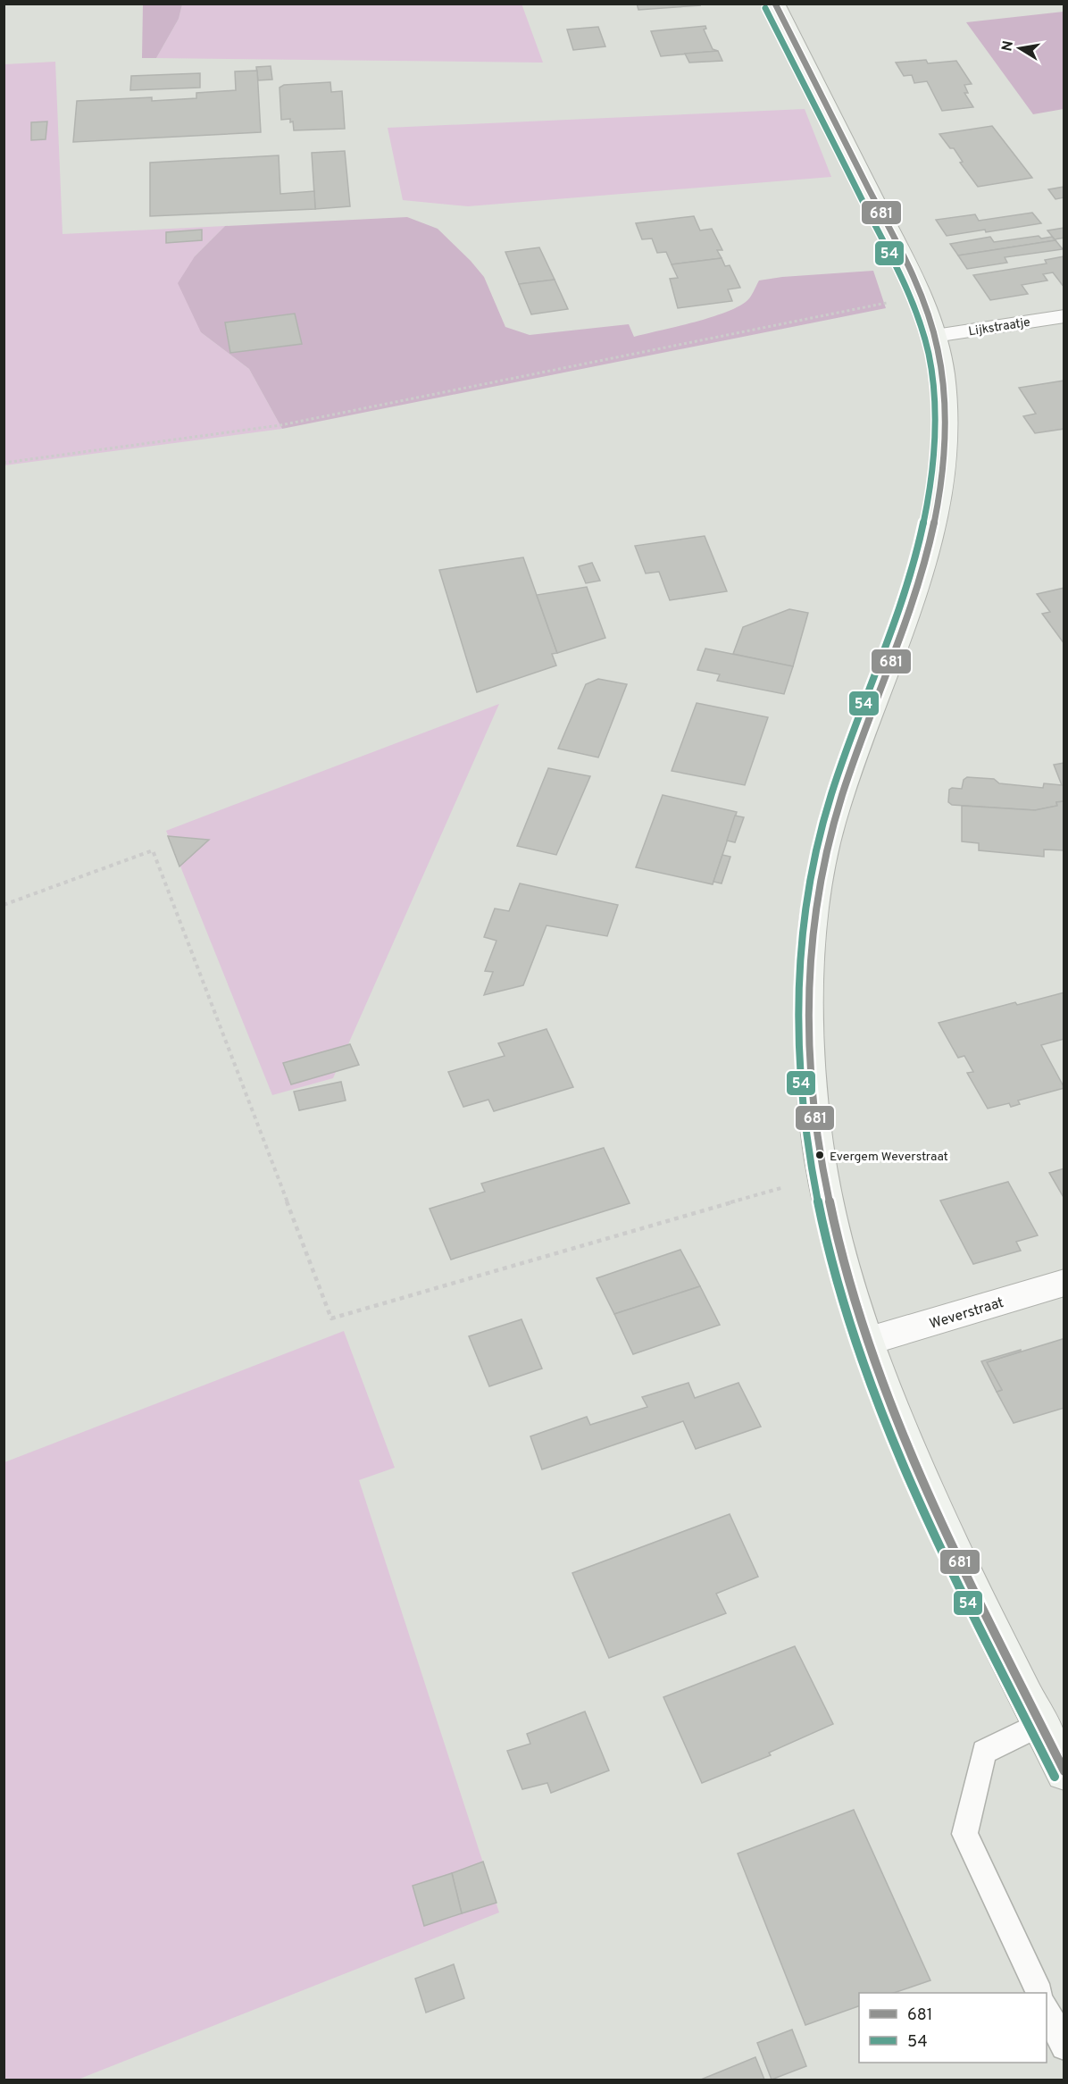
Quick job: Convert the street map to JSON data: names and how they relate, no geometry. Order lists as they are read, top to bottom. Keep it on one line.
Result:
{"streets":{"street":["Lijkstraatje","Weverstraat"]},"places":["Evergem Weverstraat"],"lines":["transit line 681","transit line 54"],"legend":["681","54"],"north":"left"}
